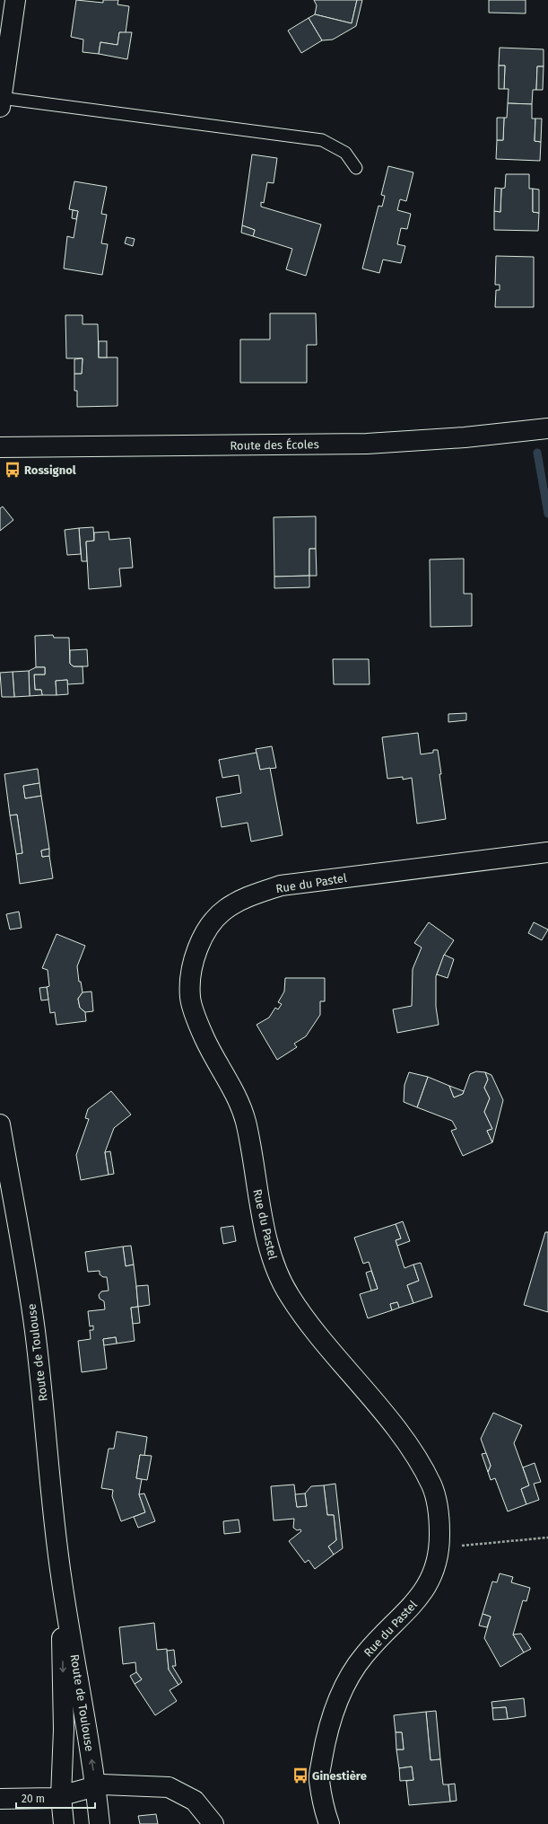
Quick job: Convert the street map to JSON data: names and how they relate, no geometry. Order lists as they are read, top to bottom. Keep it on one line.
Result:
{"streets":{"street":["Route des Écoles","Rue du Pastel","Route de Toulouse"]},"places":{"bus stop":["Rossignol","Ginestière"]},"scale_bar":"20 m"}
